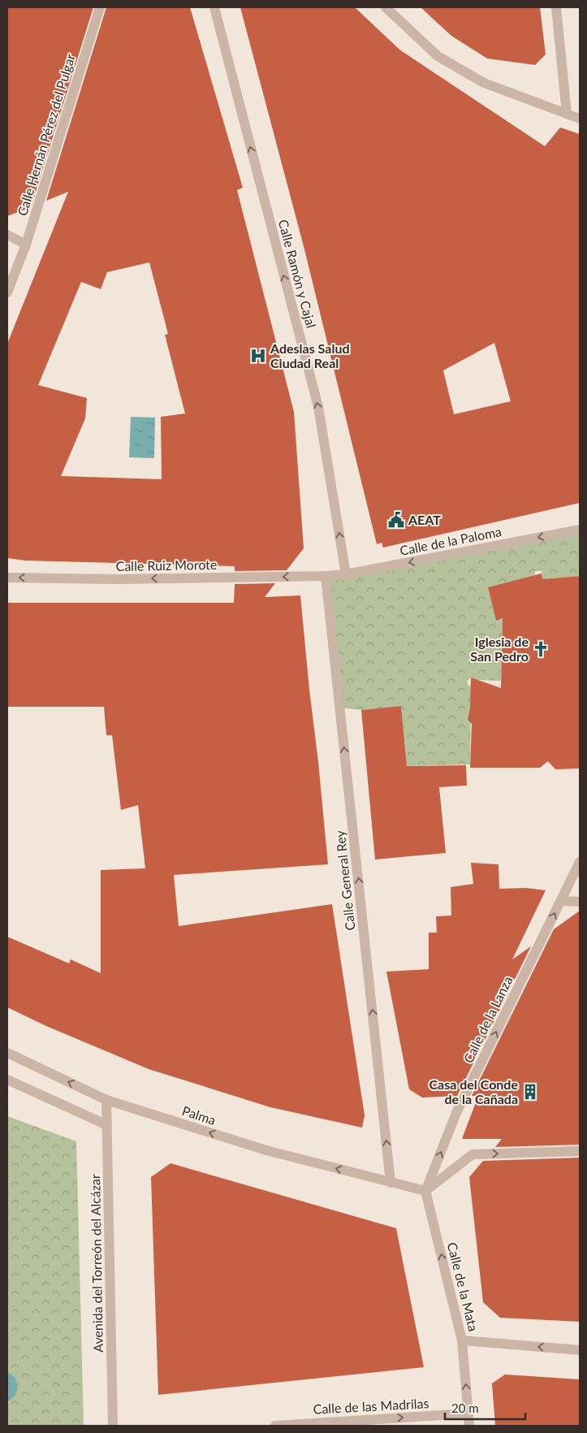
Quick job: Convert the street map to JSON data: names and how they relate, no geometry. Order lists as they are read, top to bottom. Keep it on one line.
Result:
{"streets":{"street":["Calle Hernán Pérez del Pulgar","Calle Ramón y Cajal","Calle de la Paloma","Calle Ruiz Morote","Calle General Rey","Calle de la Lanza","Palma","Avenida del Torreón del Alcázar","Calle de la Mata","Calle de las Madrilas"]},"crossings":[["Calle Ramón y Cajal","Calle de la Paloma"],["Calle de la Paloma","Calle Ruiz Morote"],["Calle de la Paloma","Calle General Rey"],["Calle Ruiz Morote","Calle General Rey"],["Calle General Rey","Palma"],["Calle de la Lanza","Calle de la Mata"],["Palma","Avenida del Torreón del Alcázar"],["Calle de la Mata","Calle de las Madrilas"]],"one_way":["Calle Ramón y Cajal","Calle de la Paloma","Calle Ruiz Morote","Calle General Rey","Calle de la Lanza","Palma","Calle de la Mata","Calle de las Madrilas"],"places":{"hospital":["Adeslas Salud Ciudad Real"],"public building":["AEAT"],"church":["Iglesia de San Pedro"],"building":["Casa del Conde de la Cañada"]},"scale_bar":"20 m"}
